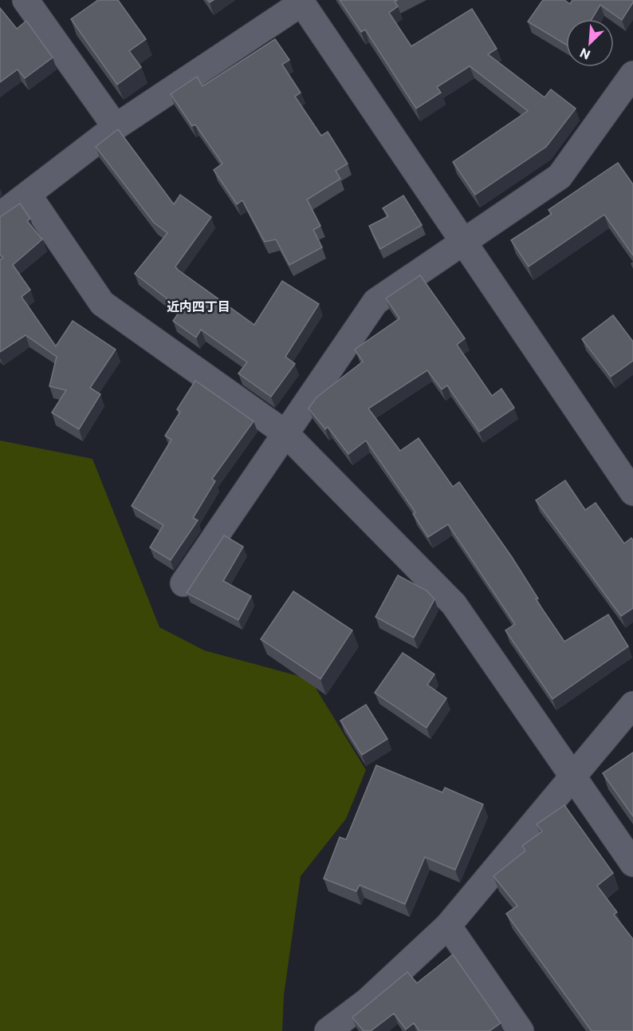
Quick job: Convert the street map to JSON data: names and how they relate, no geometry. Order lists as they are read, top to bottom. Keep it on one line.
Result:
{"districts":["近内四丁目"],"north":"bottom left"}
